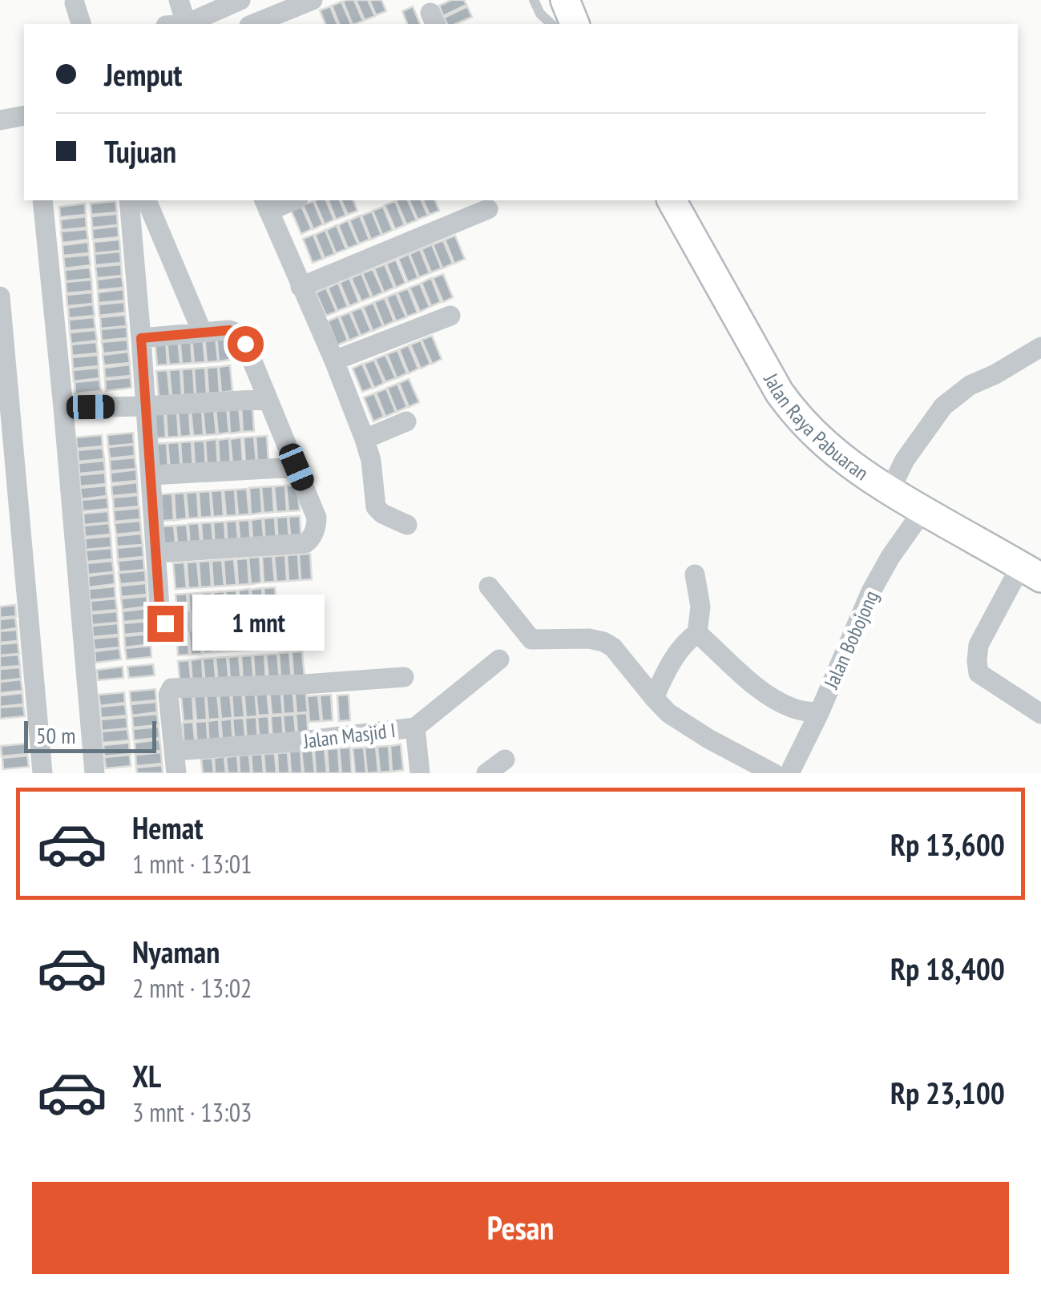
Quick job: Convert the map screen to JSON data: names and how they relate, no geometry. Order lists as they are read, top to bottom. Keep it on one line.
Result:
{"streets":{"street":["Jalan Raya Pabuaran","Jalan Bobojong","Jalan Masjid I"]},"crossings":[["Jalan Raya Pabuaran","Jalan Bobojong"]],"scale_bar":"50 m","page":{"banner":["Jemput","Tujuan"],"bubble":"1 mnt","scale":"50 m","list":[{"name":"Hemat","note":"1 mnt · 13:01","value":"Rp 13,600"},{"name":"Nyaman","note":"2 mnt · 13:02","value":"Rp 18,400"},{"name":"XL","note":"3 mnt · 13:03","value":"Rp 23,100"}],"buttons":"Pesan"}}
